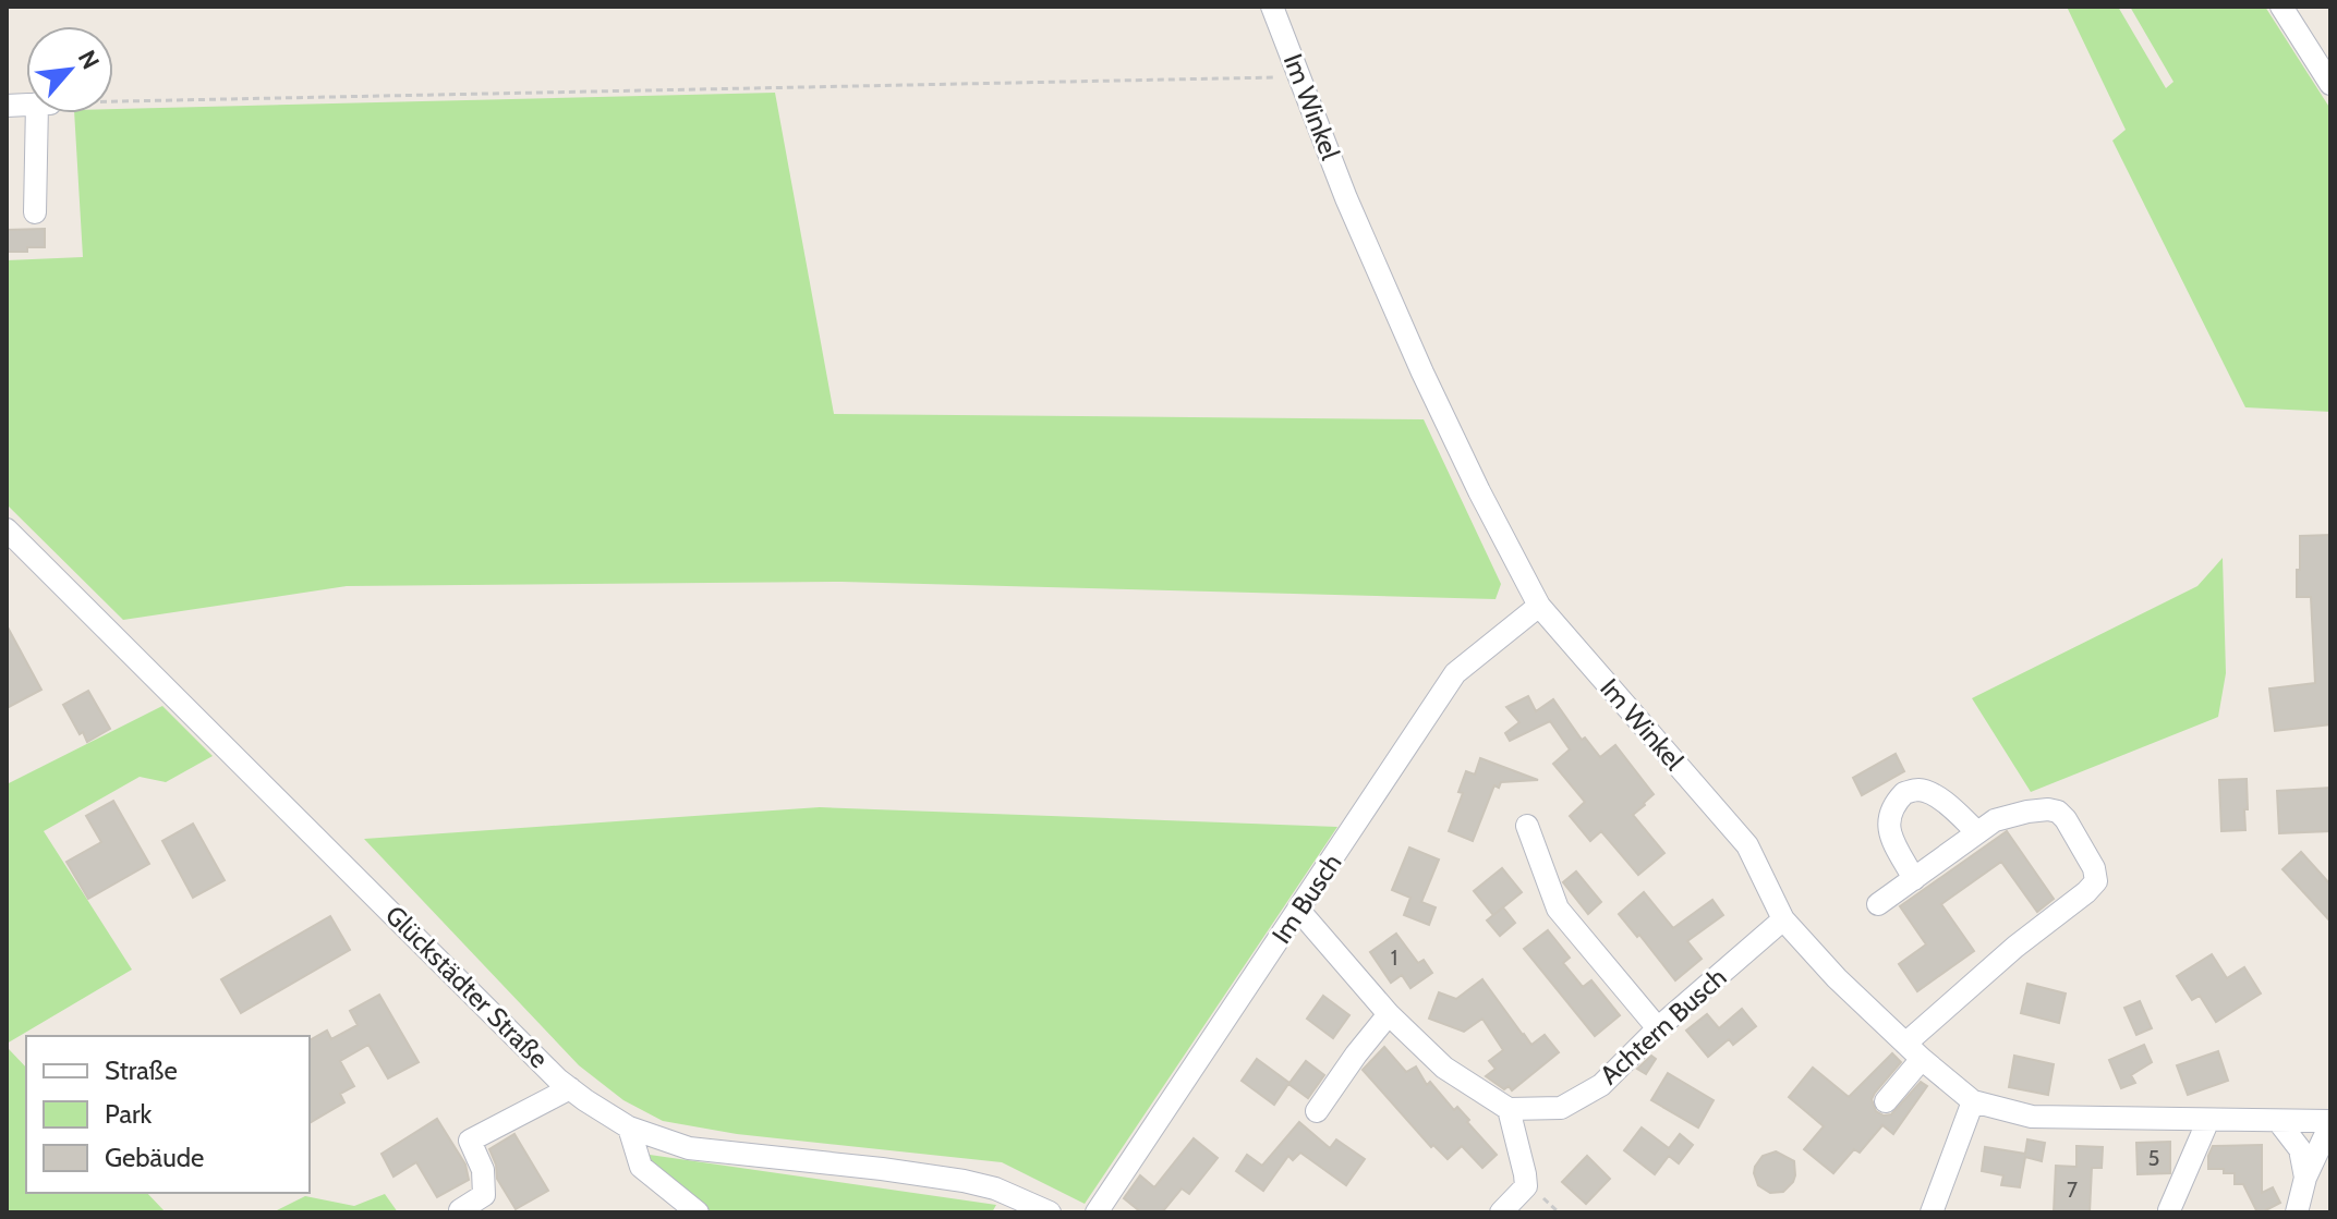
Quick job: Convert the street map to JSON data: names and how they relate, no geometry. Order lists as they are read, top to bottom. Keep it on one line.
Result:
{"streets":{"street":["Im Winkel","Im Busch","Glückstädter Straße","Achtern Busch"]},"crossings":[["Im Winkel","Im Busch"],["Im Winkel","Achtern Busch"]],"house_numbers":["1","5","7"],"legend":["Straße","Park","Gebäude"],"north":"top right"}
